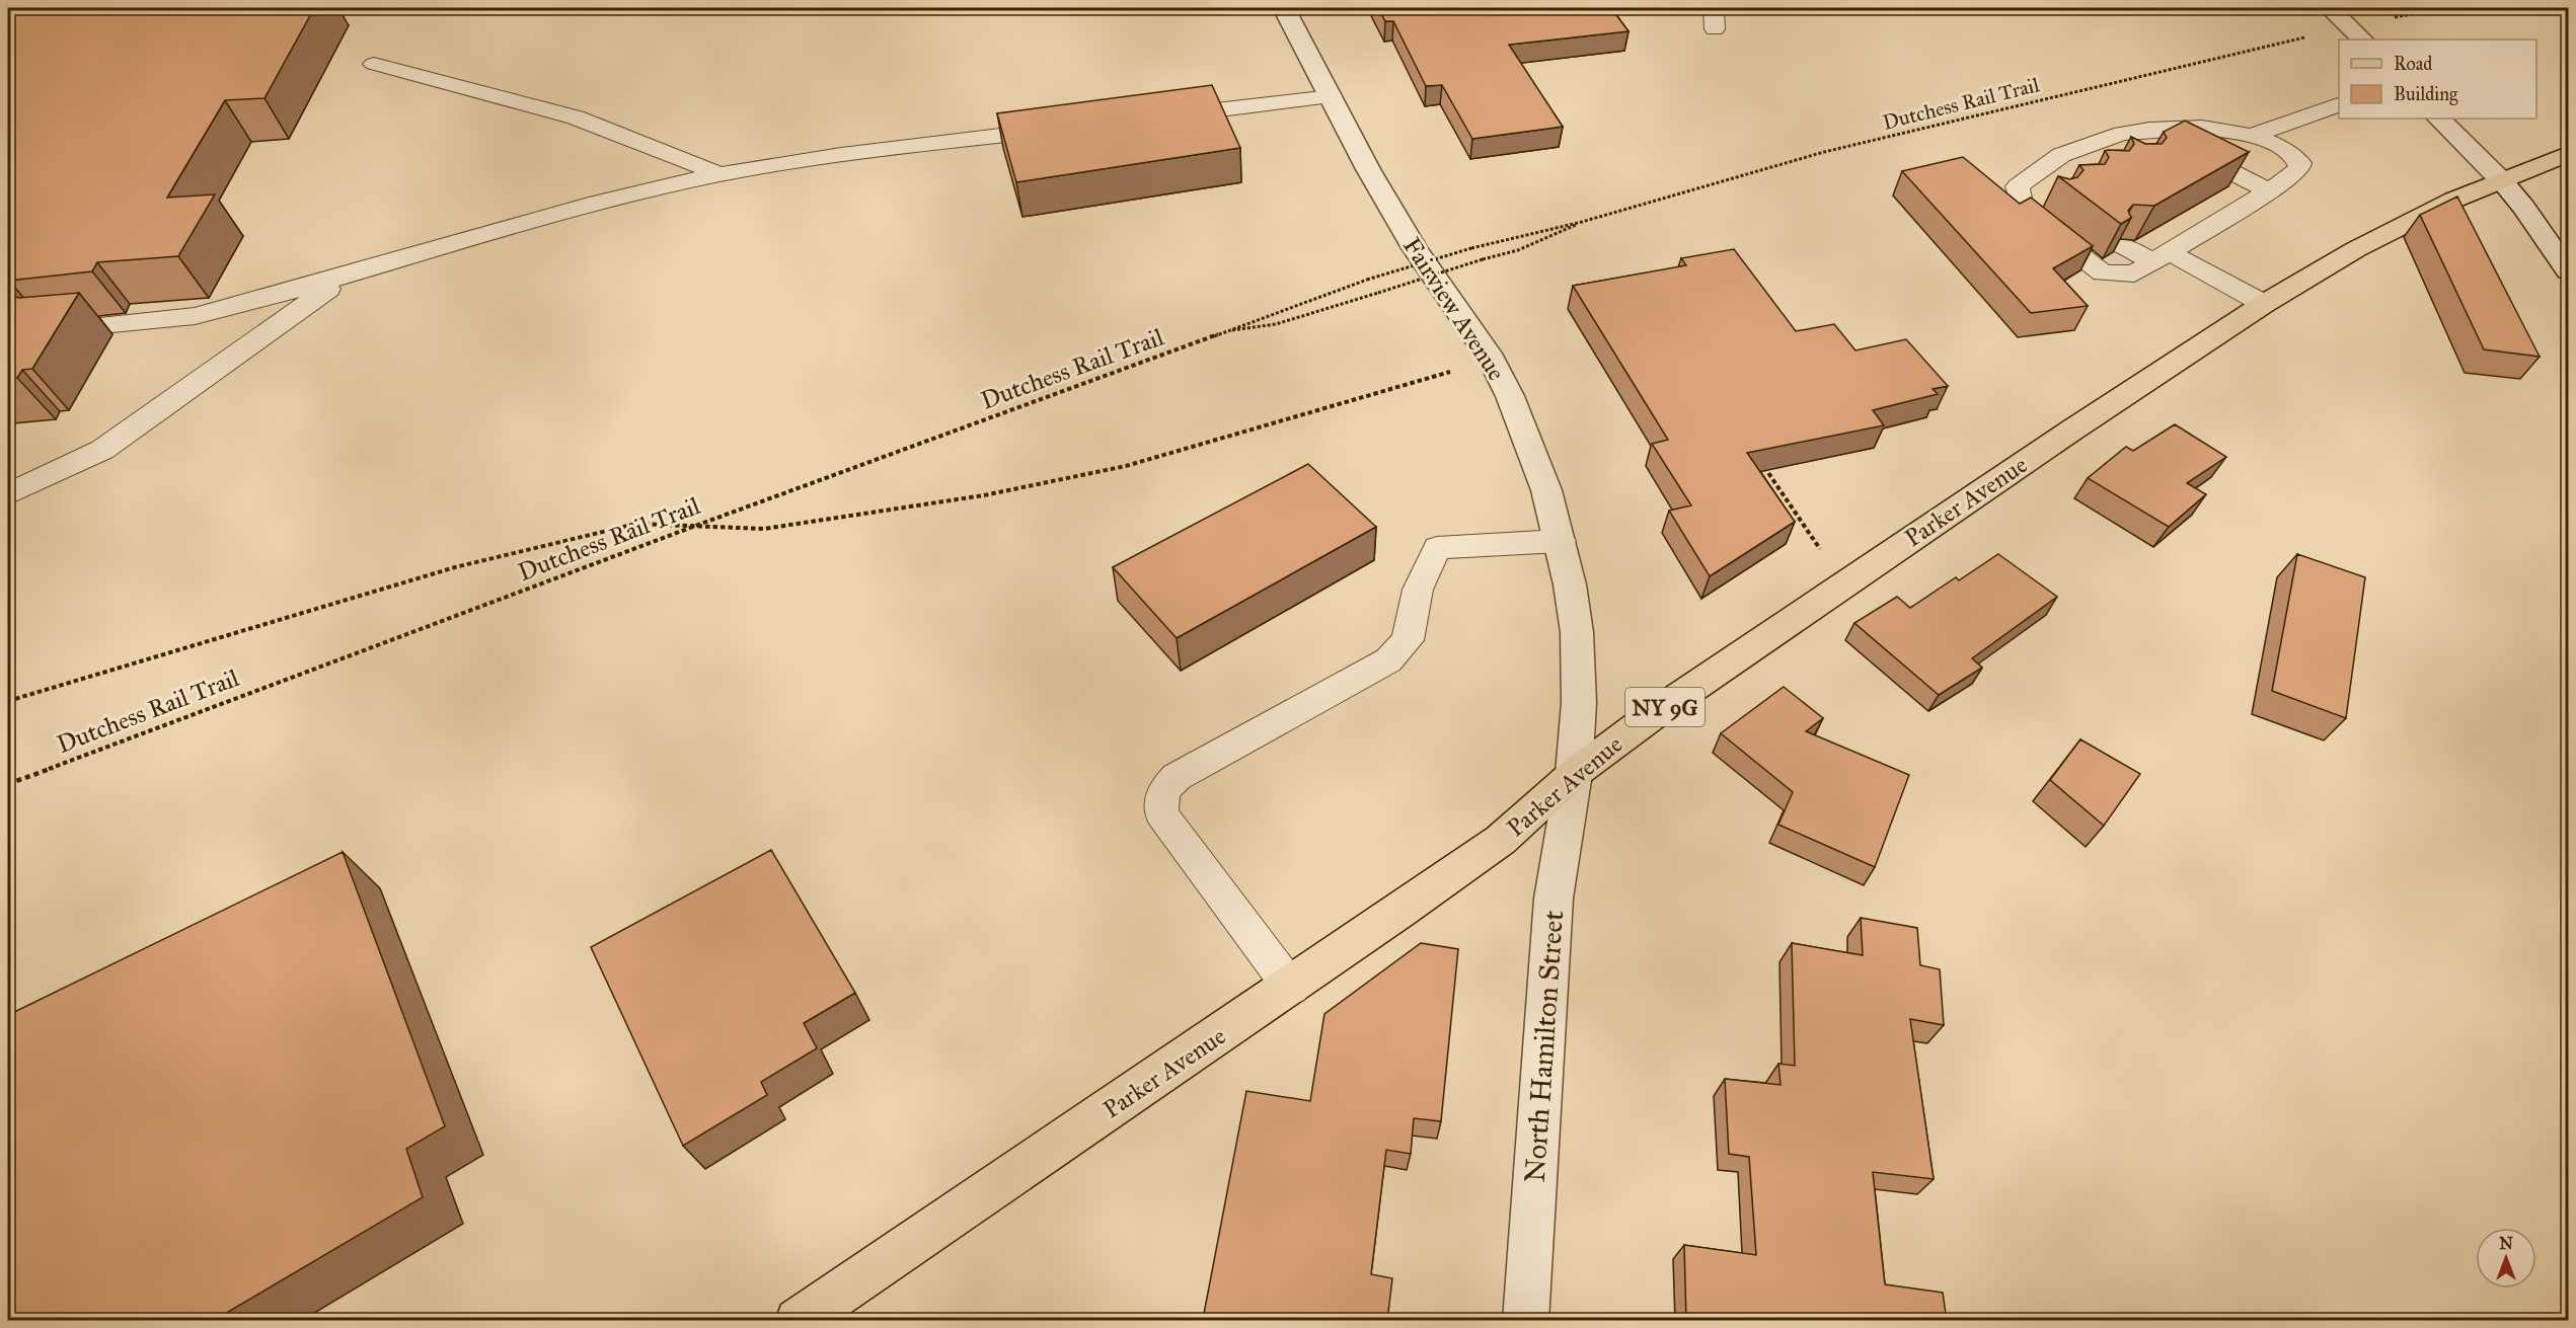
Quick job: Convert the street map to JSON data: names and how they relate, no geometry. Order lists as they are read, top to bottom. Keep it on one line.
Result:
{"streets":{"main road":["Parker Avenue","NY 9G"],"street":["Fairview Avenue","North Hamilton Street"],"path":["Dutchess Rail Trail"]},"crossings":[["Fairview Avenue","Parker Avenue"],["Fairview Avenue","North Hamilton Street"],["Parker Avenue","North Hamilton Street"]],"legend":["Road","Building"],"north":"top"}
